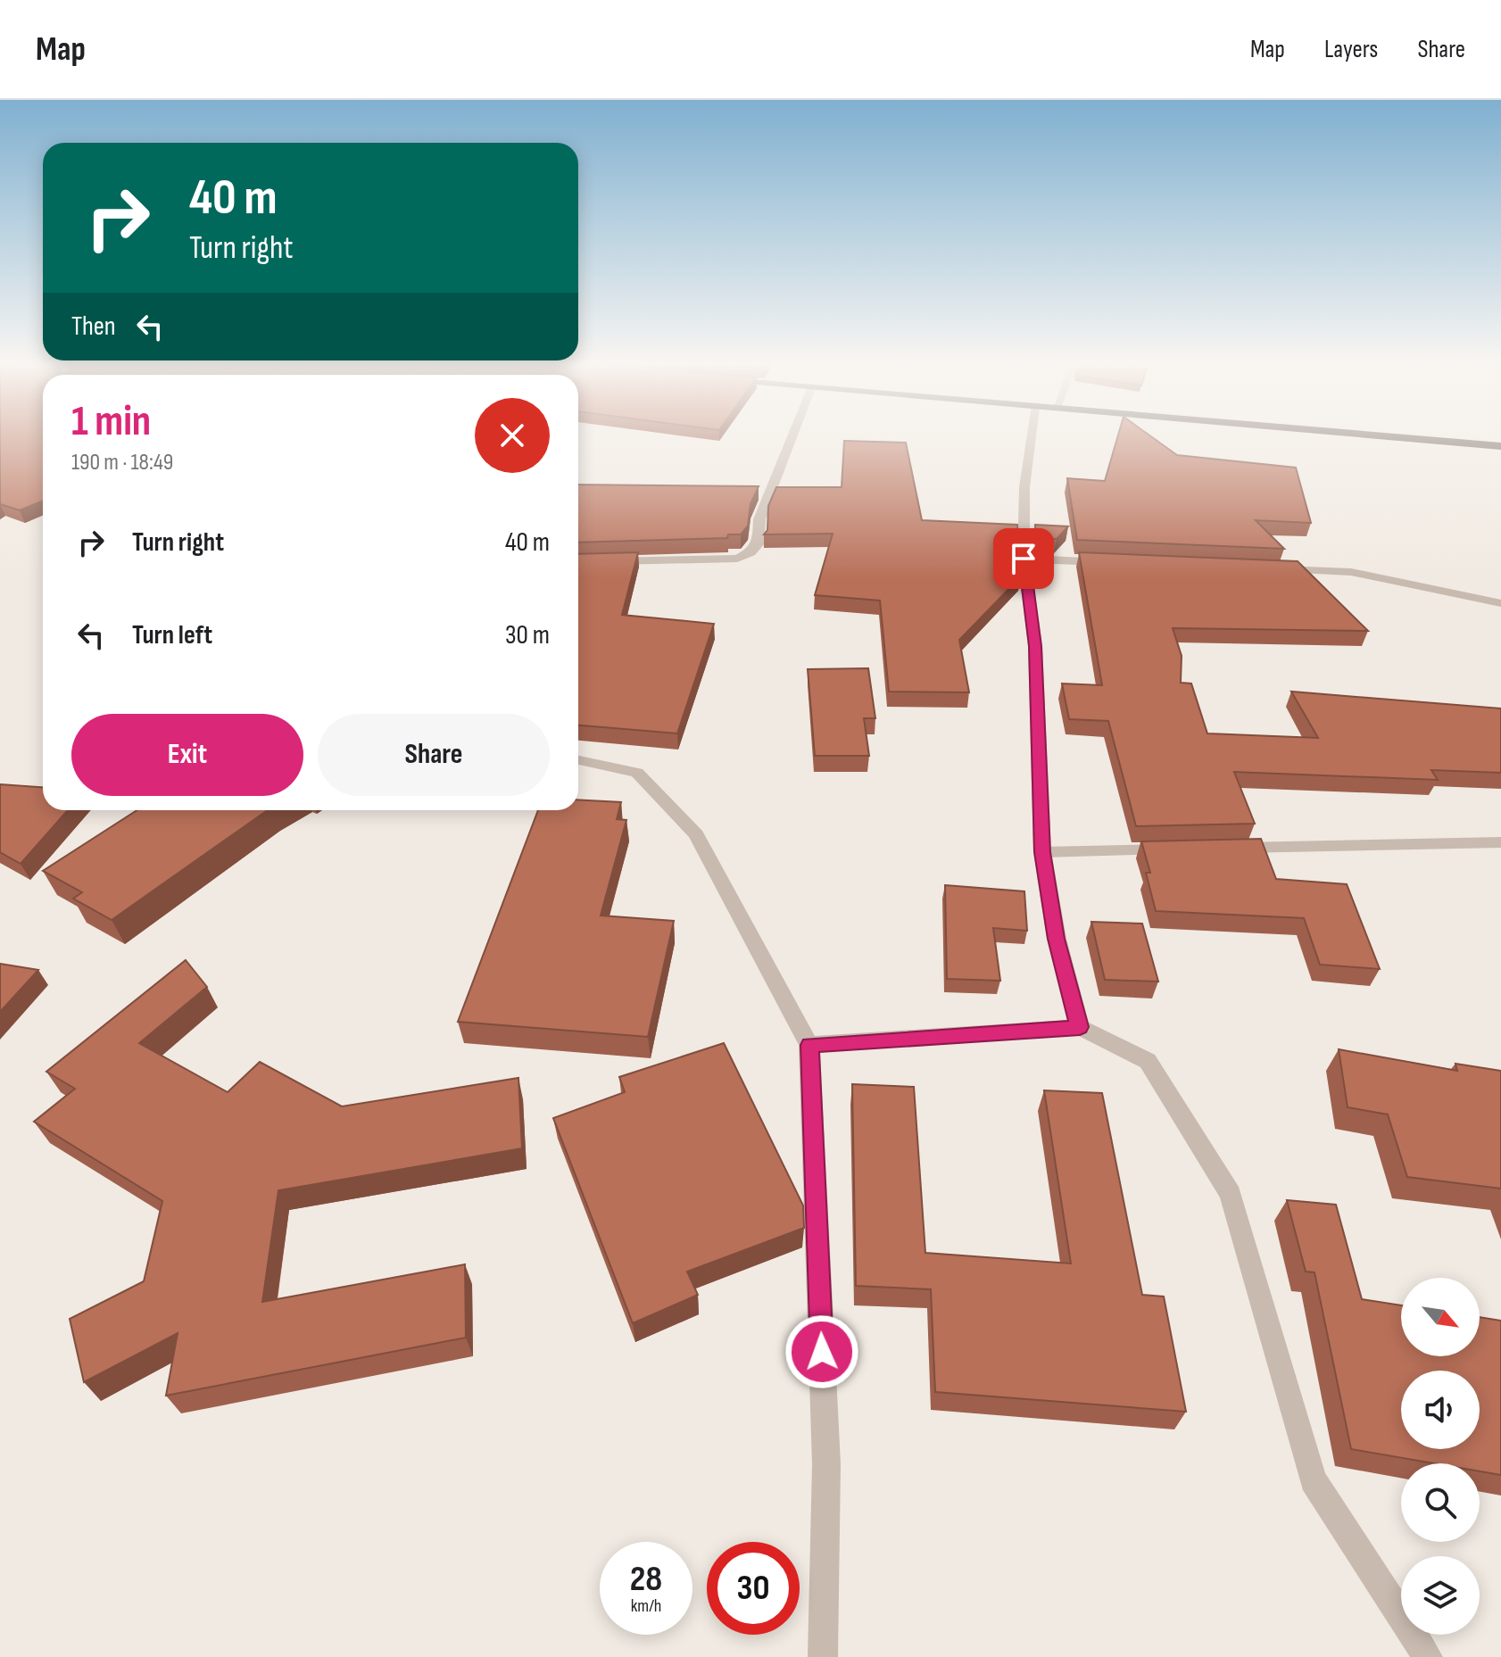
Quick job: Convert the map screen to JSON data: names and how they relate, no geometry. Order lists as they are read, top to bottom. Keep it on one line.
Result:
{"north":"bottom right","page":{"header":"Map","nav":["Map","Layers","Share"],"turn":["40 m","Turn right"],"then":"Then","heading":["1 min","190 m · 18:49"],"list":[{"name":"Turn right","value":"40 m"},{"name":"Turn left","value":"30 m"}],"buttons":["Exit","Share"],"speed":"28 km/h","limit":"30"}}
